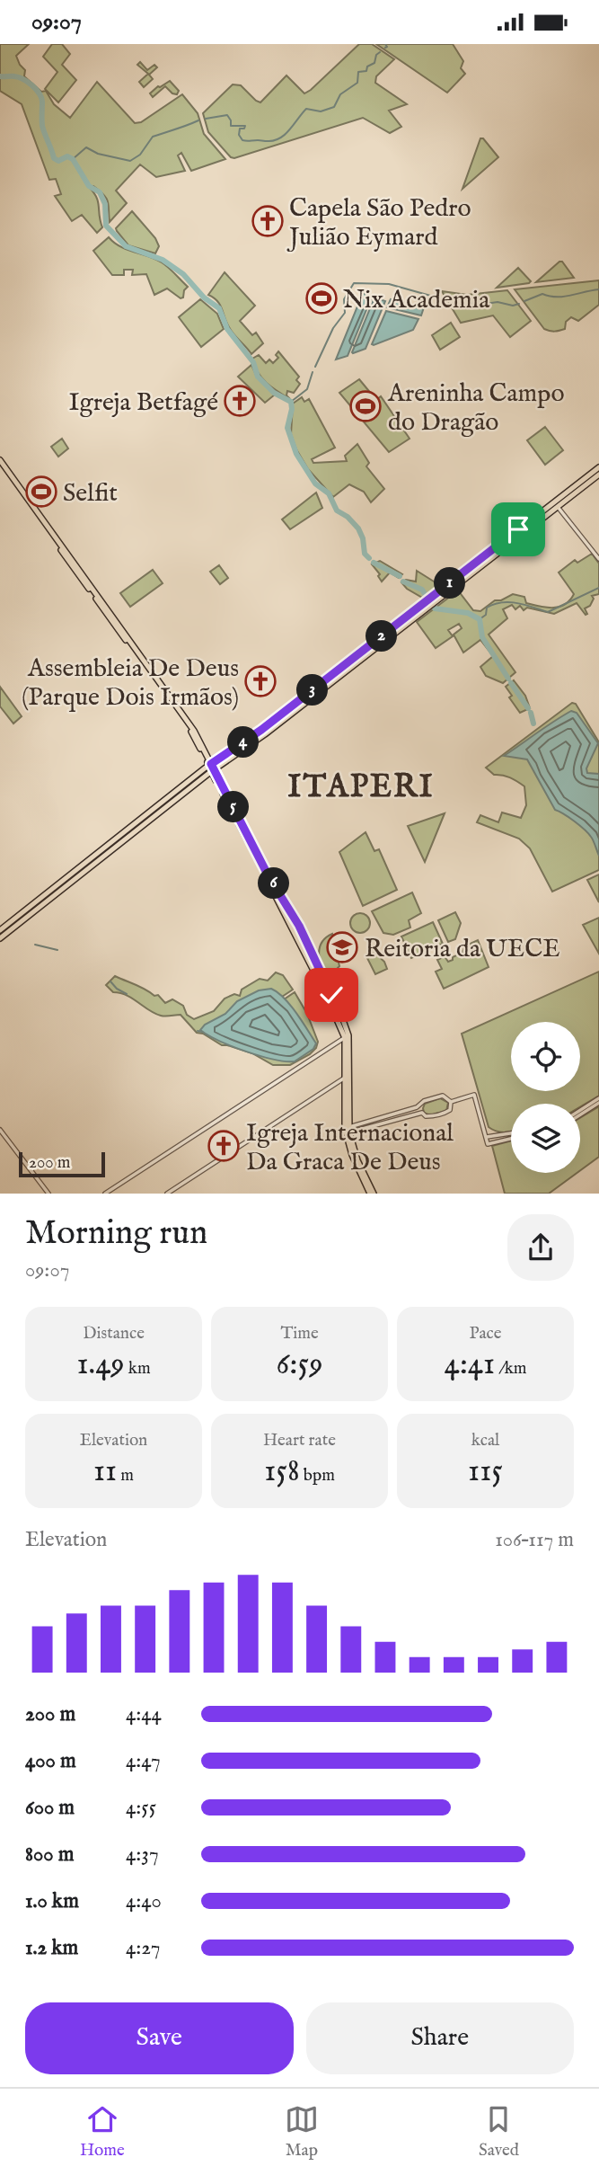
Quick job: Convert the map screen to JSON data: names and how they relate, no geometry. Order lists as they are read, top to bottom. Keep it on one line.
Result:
{"districts":["ITAPERI"],"places":{"church":["Capela São Pedro Julião Eymard","Igreja Betfagé","Assembleia De Deus (Parque Dois Irmãos)","Igreja Internacional Da Graca De Deus"],"sports":["Nix Academia","Areninha Campo do Dragão","Selfit"],"school or university":["Reitoria da UECE"]},"scale_bar":"200 m","page":{"status":"09:07","pins":["1","2","3","4","5","6"],"scale":"200 m","heading":["Morning run","09:07"],"stats":[["Distance","1.49 km"],["Time","6:59"],["Pace","4:41 /km"],["Elevation","11 m"],["Heart rate","158 bpm"],["kcal","115"]],"chart":["Elevation","106–117 m"],"list":[{"name":"200 m","note":"4:44"},{"name":"400 m","note":"4:47"},{"name":"600 m","note":"4:55"},{"name":"800 m","note":"4:37"},{"name":"1.0 km","note":"4:40"},{"name":"1.2 km","note":"4:27"}],"buttons":["Save","Share"],"tabs":["Home","Map","Saved"]}}
